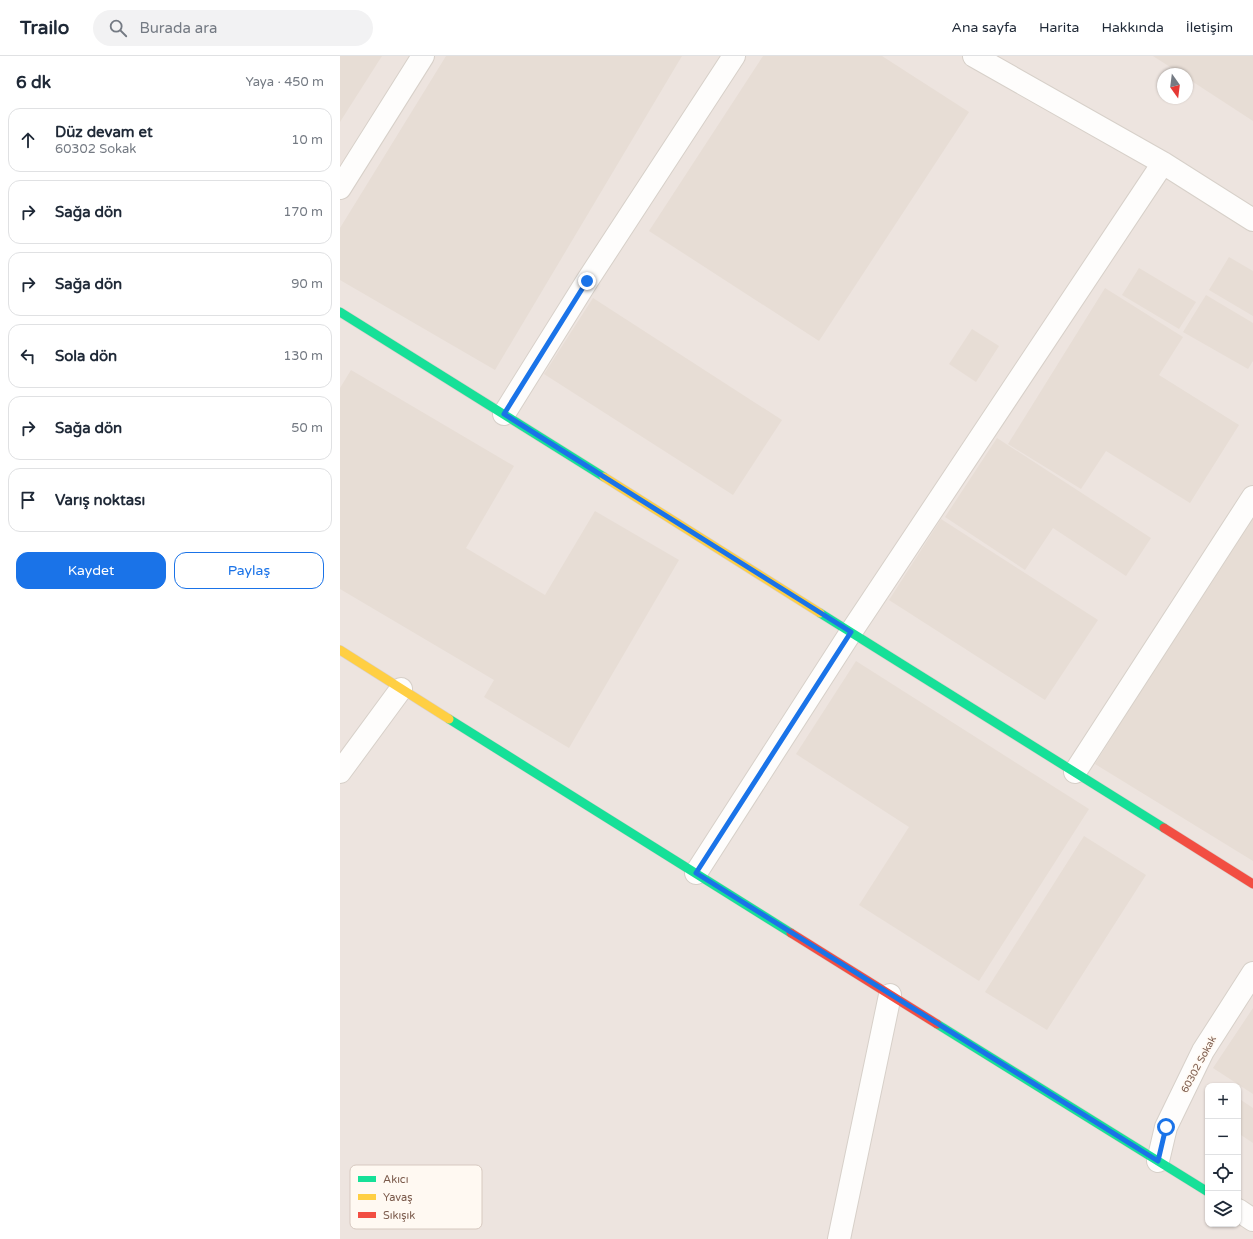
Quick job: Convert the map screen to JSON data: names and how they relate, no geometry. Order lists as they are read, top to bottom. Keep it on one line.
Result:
{"streets":{"street":["60302 Sokak"]},"legend":["Akıcı","Yavaş","Sıkışık"],"north":"bottom","page":{"header":"Trailo","search":"Burada ara","nav":["Ana sayfa","Harita","Hakkında","İletişim"],"heading":["6 dk","Yaya · 450 m"],"list":[["Düz devam et","60302 Sokak","10 m"],["Sağa dön","170 m"],["Sağa dön","90 m"],["Sola dön","130 m"],["Sağa dön","50 m"],"Varış noktası"],"buttons":["Kaydet","Paylaş"],"map_buttons":["+","−"]}}
